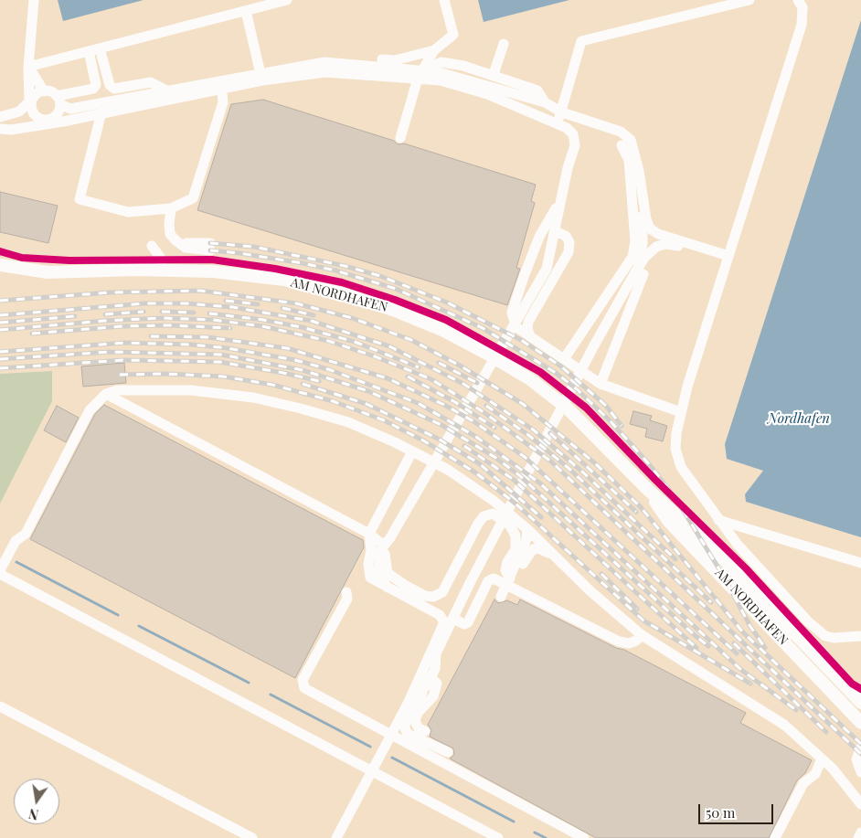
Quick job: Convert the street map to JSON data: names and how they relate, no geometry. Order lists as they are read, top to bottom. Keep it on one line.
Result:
{"streets":{"main road":["AM NORDHAFEN"]},"water":["Nordhafen"],"scale_bar":"50 m","north":"bottom"}
